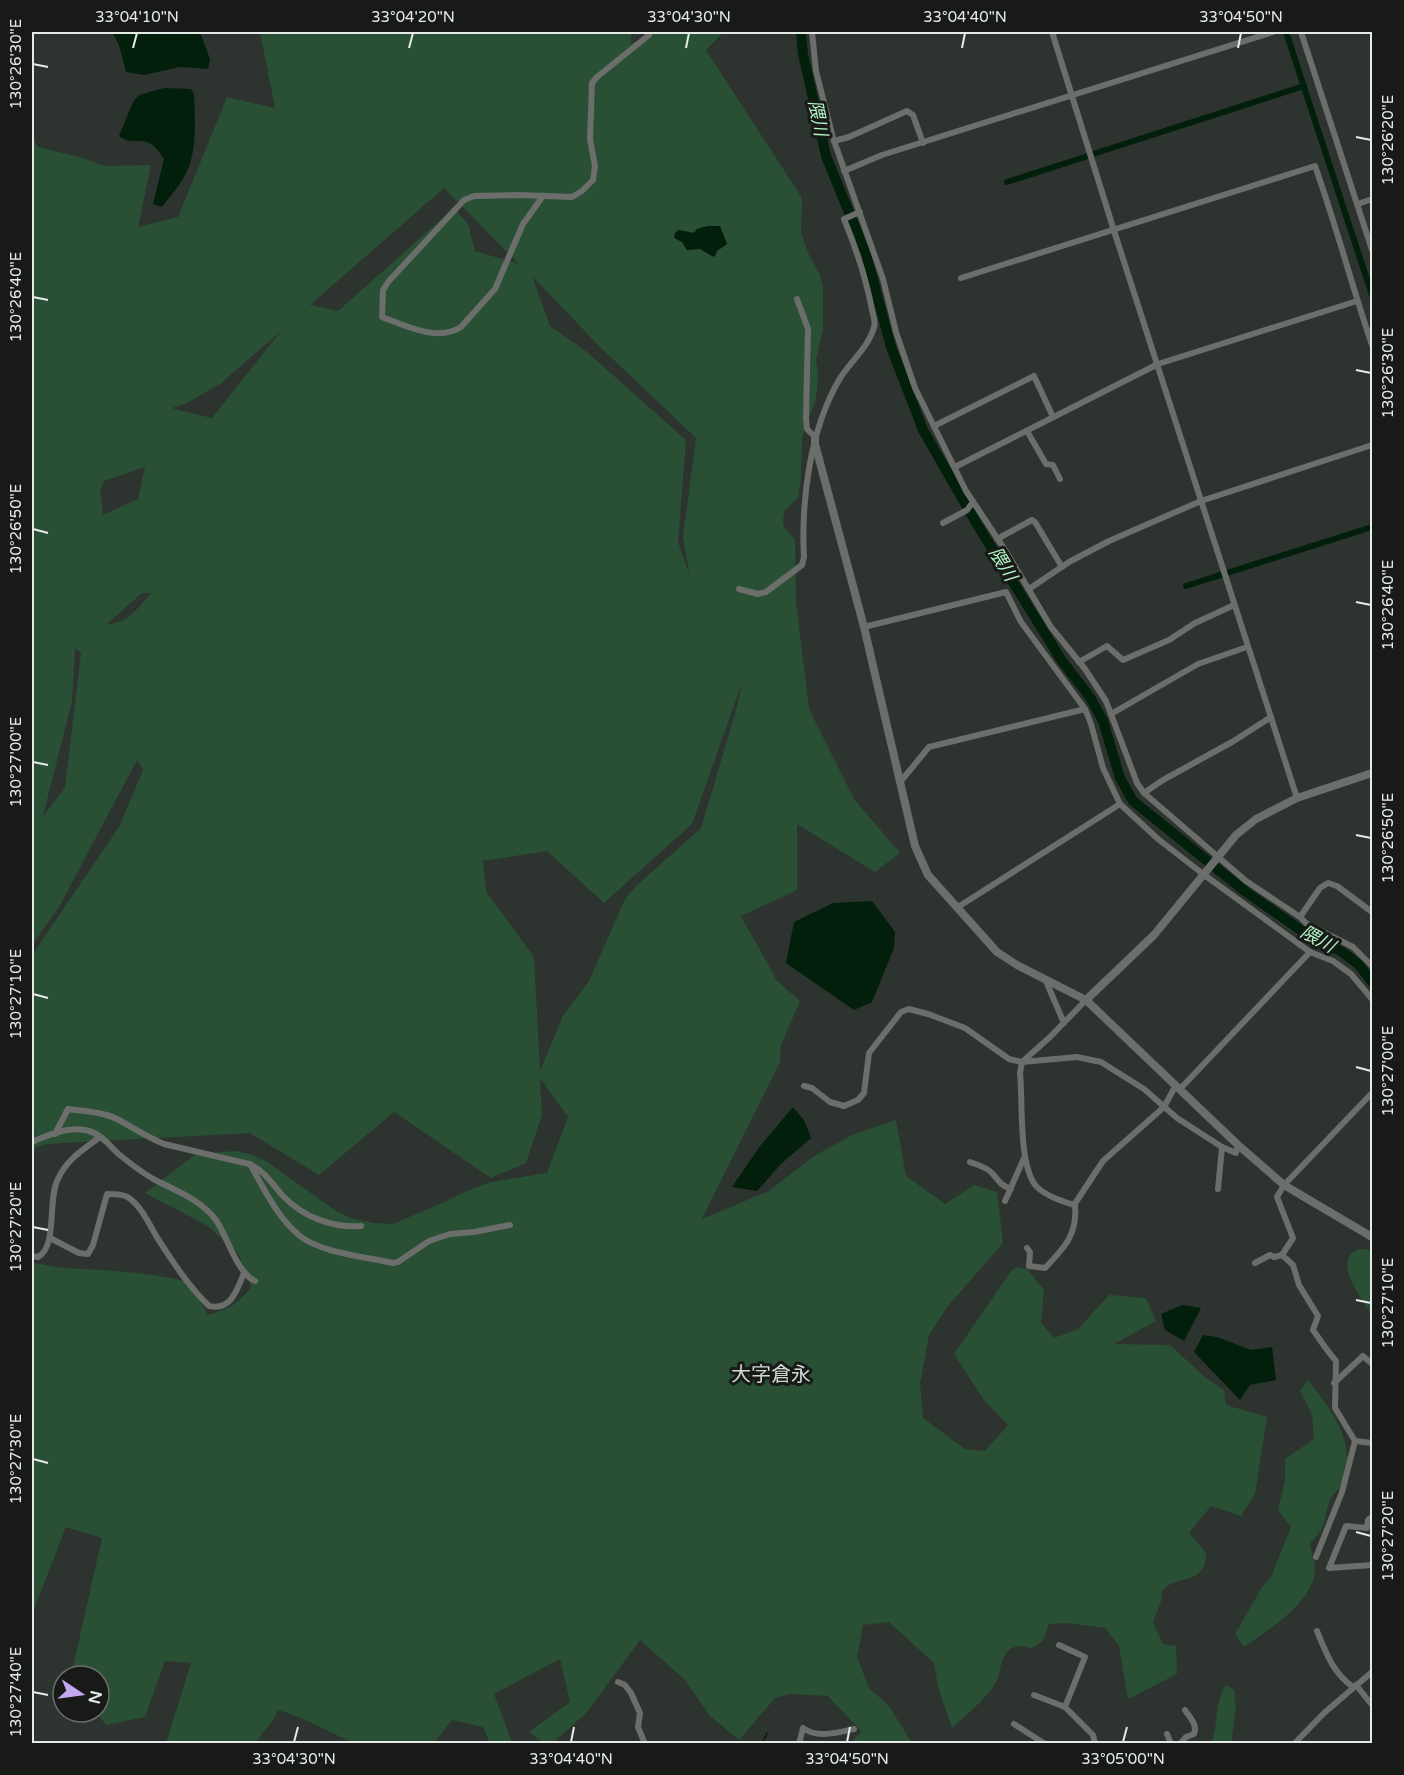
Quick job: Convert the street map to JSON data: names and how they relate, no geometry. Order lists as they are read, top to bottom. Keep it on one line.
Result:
{"districts":["大字倉永"],"water":["隈川"],"north":"right","coordinates":["33°04'10\"N","33°04'20\"N","33°04'30\"N","33°04'40\"N","33°04'50\"N","130°26'30\"E","130°26'20\"E","130°26'40\"E","130°26'50\"E","130°27'00\"E","130°27'10\"E","130°27'20\"E","130°27'30\"E","130°27'40\"E","33°05'00\"N"]}
